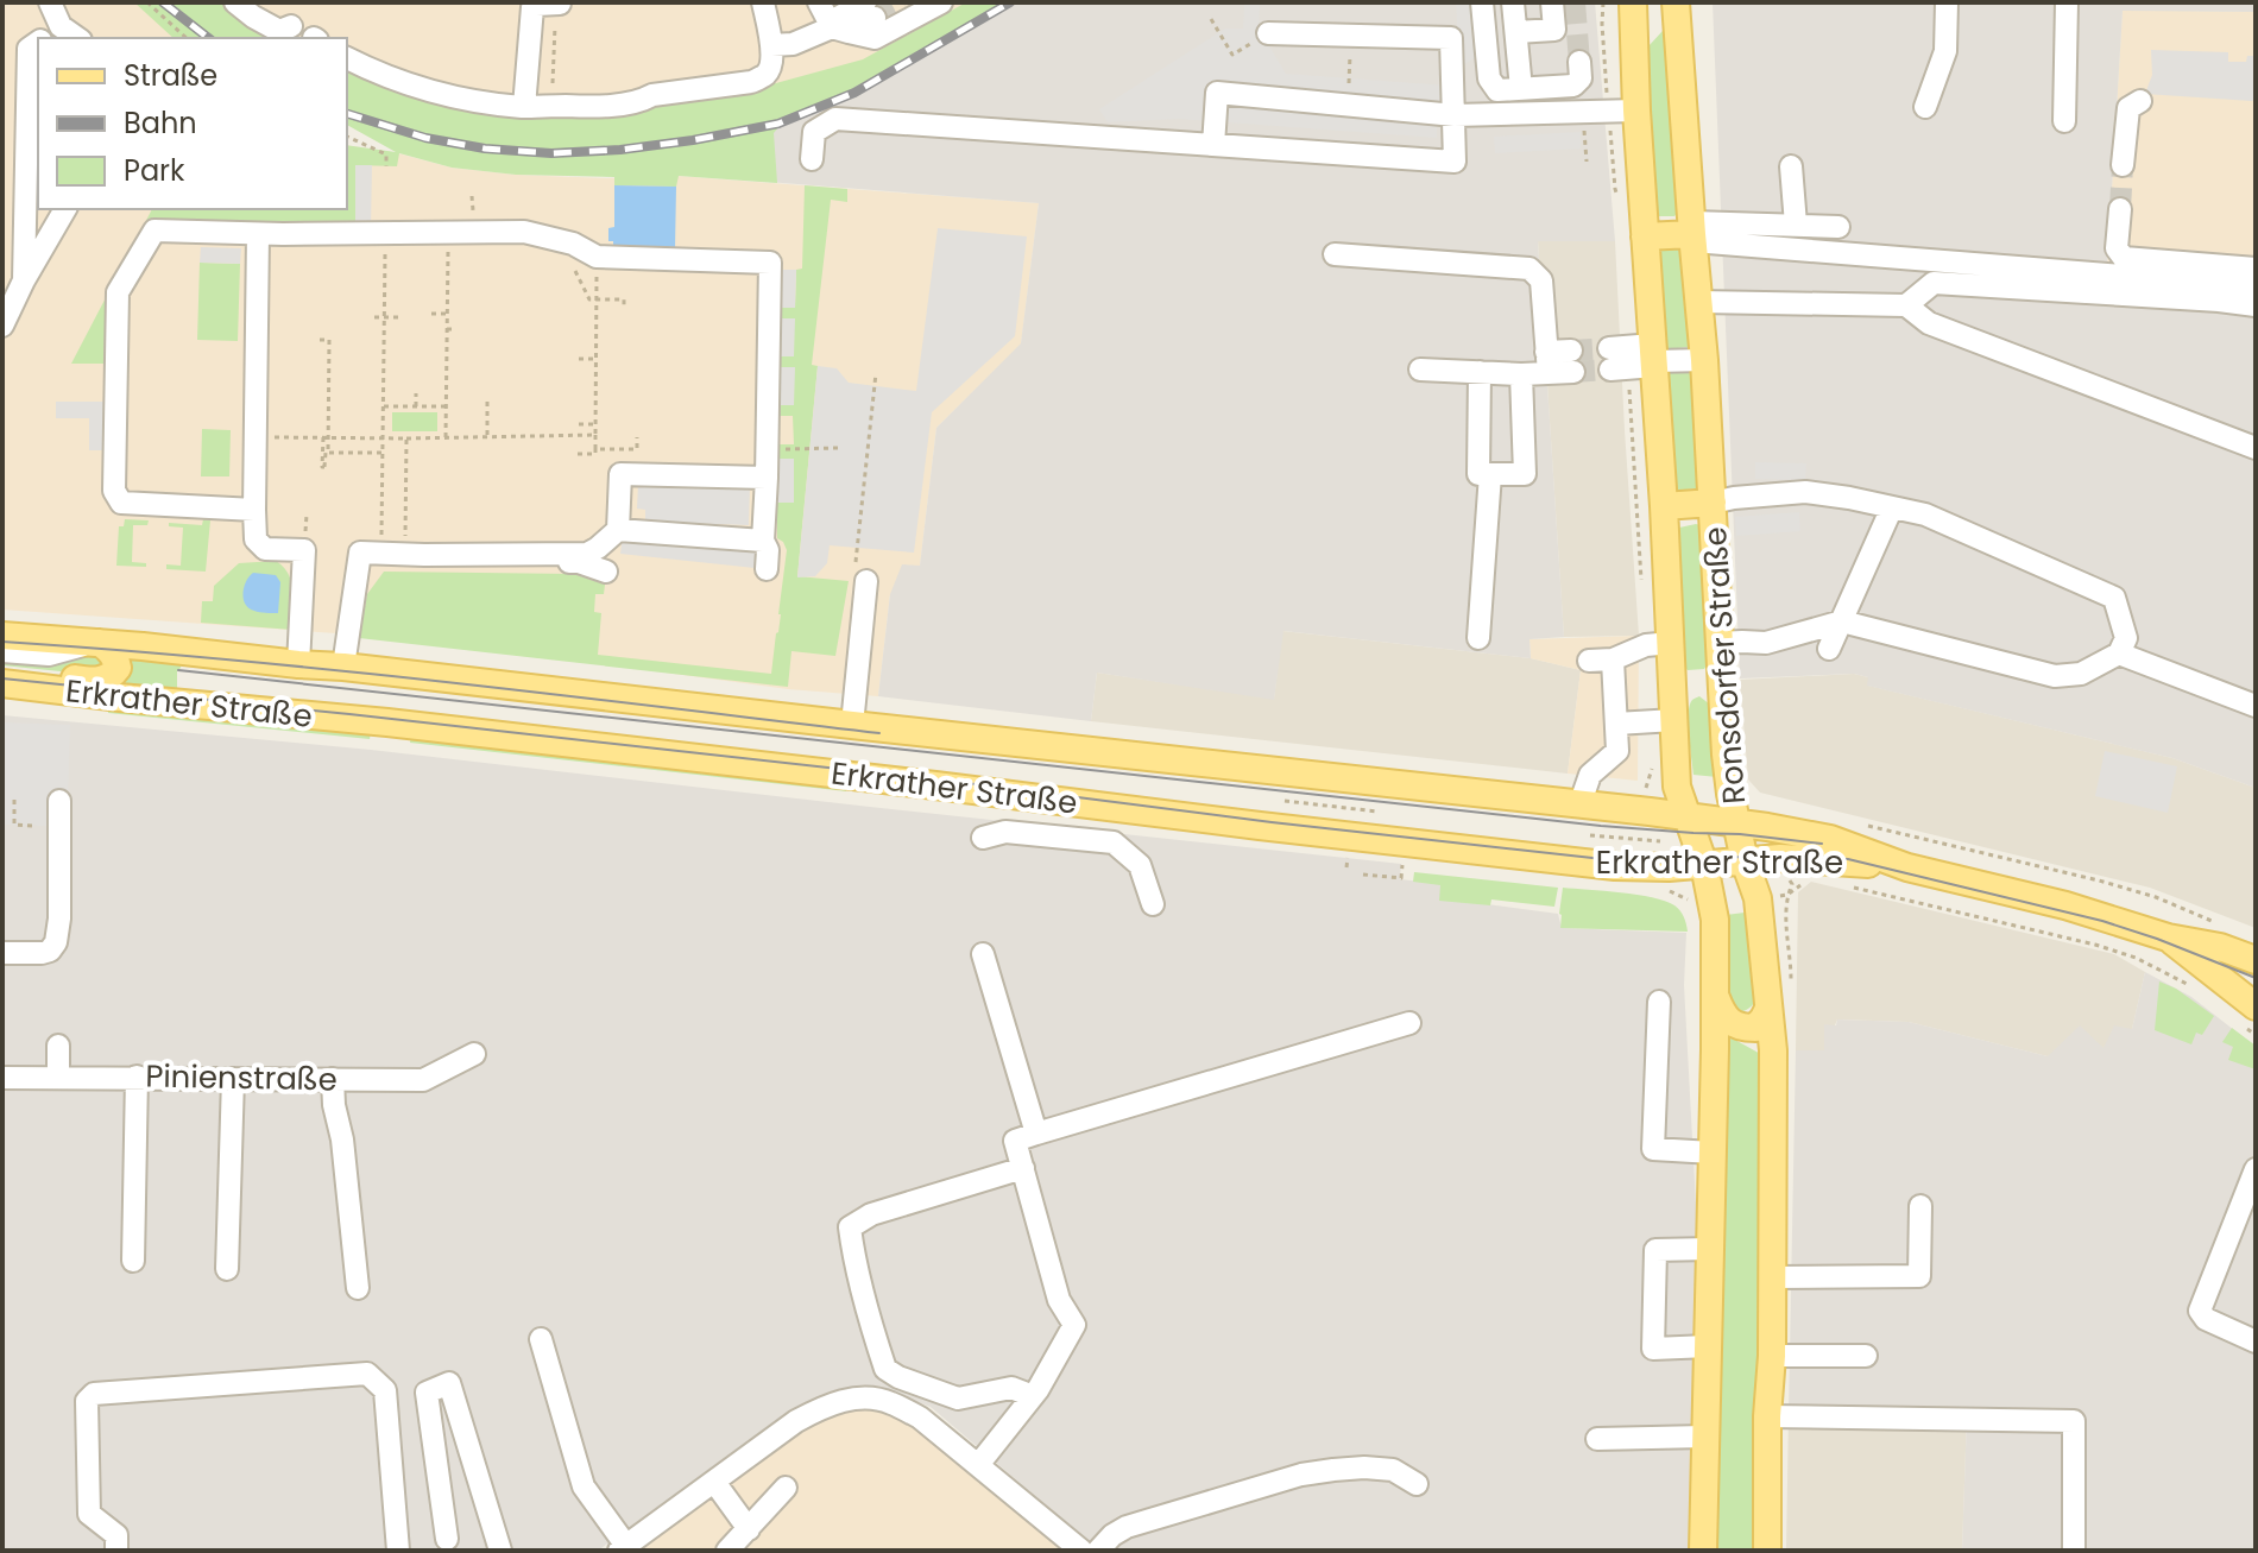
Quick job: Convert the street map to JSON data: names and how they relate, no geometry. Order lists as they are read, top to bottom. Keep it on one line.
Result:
{"streets":{"main road":["Ronsdorfer Straße","Erkrather Straße"],"street":["Pinienstraße"]},"crossings":[["Ronsdorfer Straße","Erkrather Straße"]],"legend":["Straße","Bahn","Park"]}
